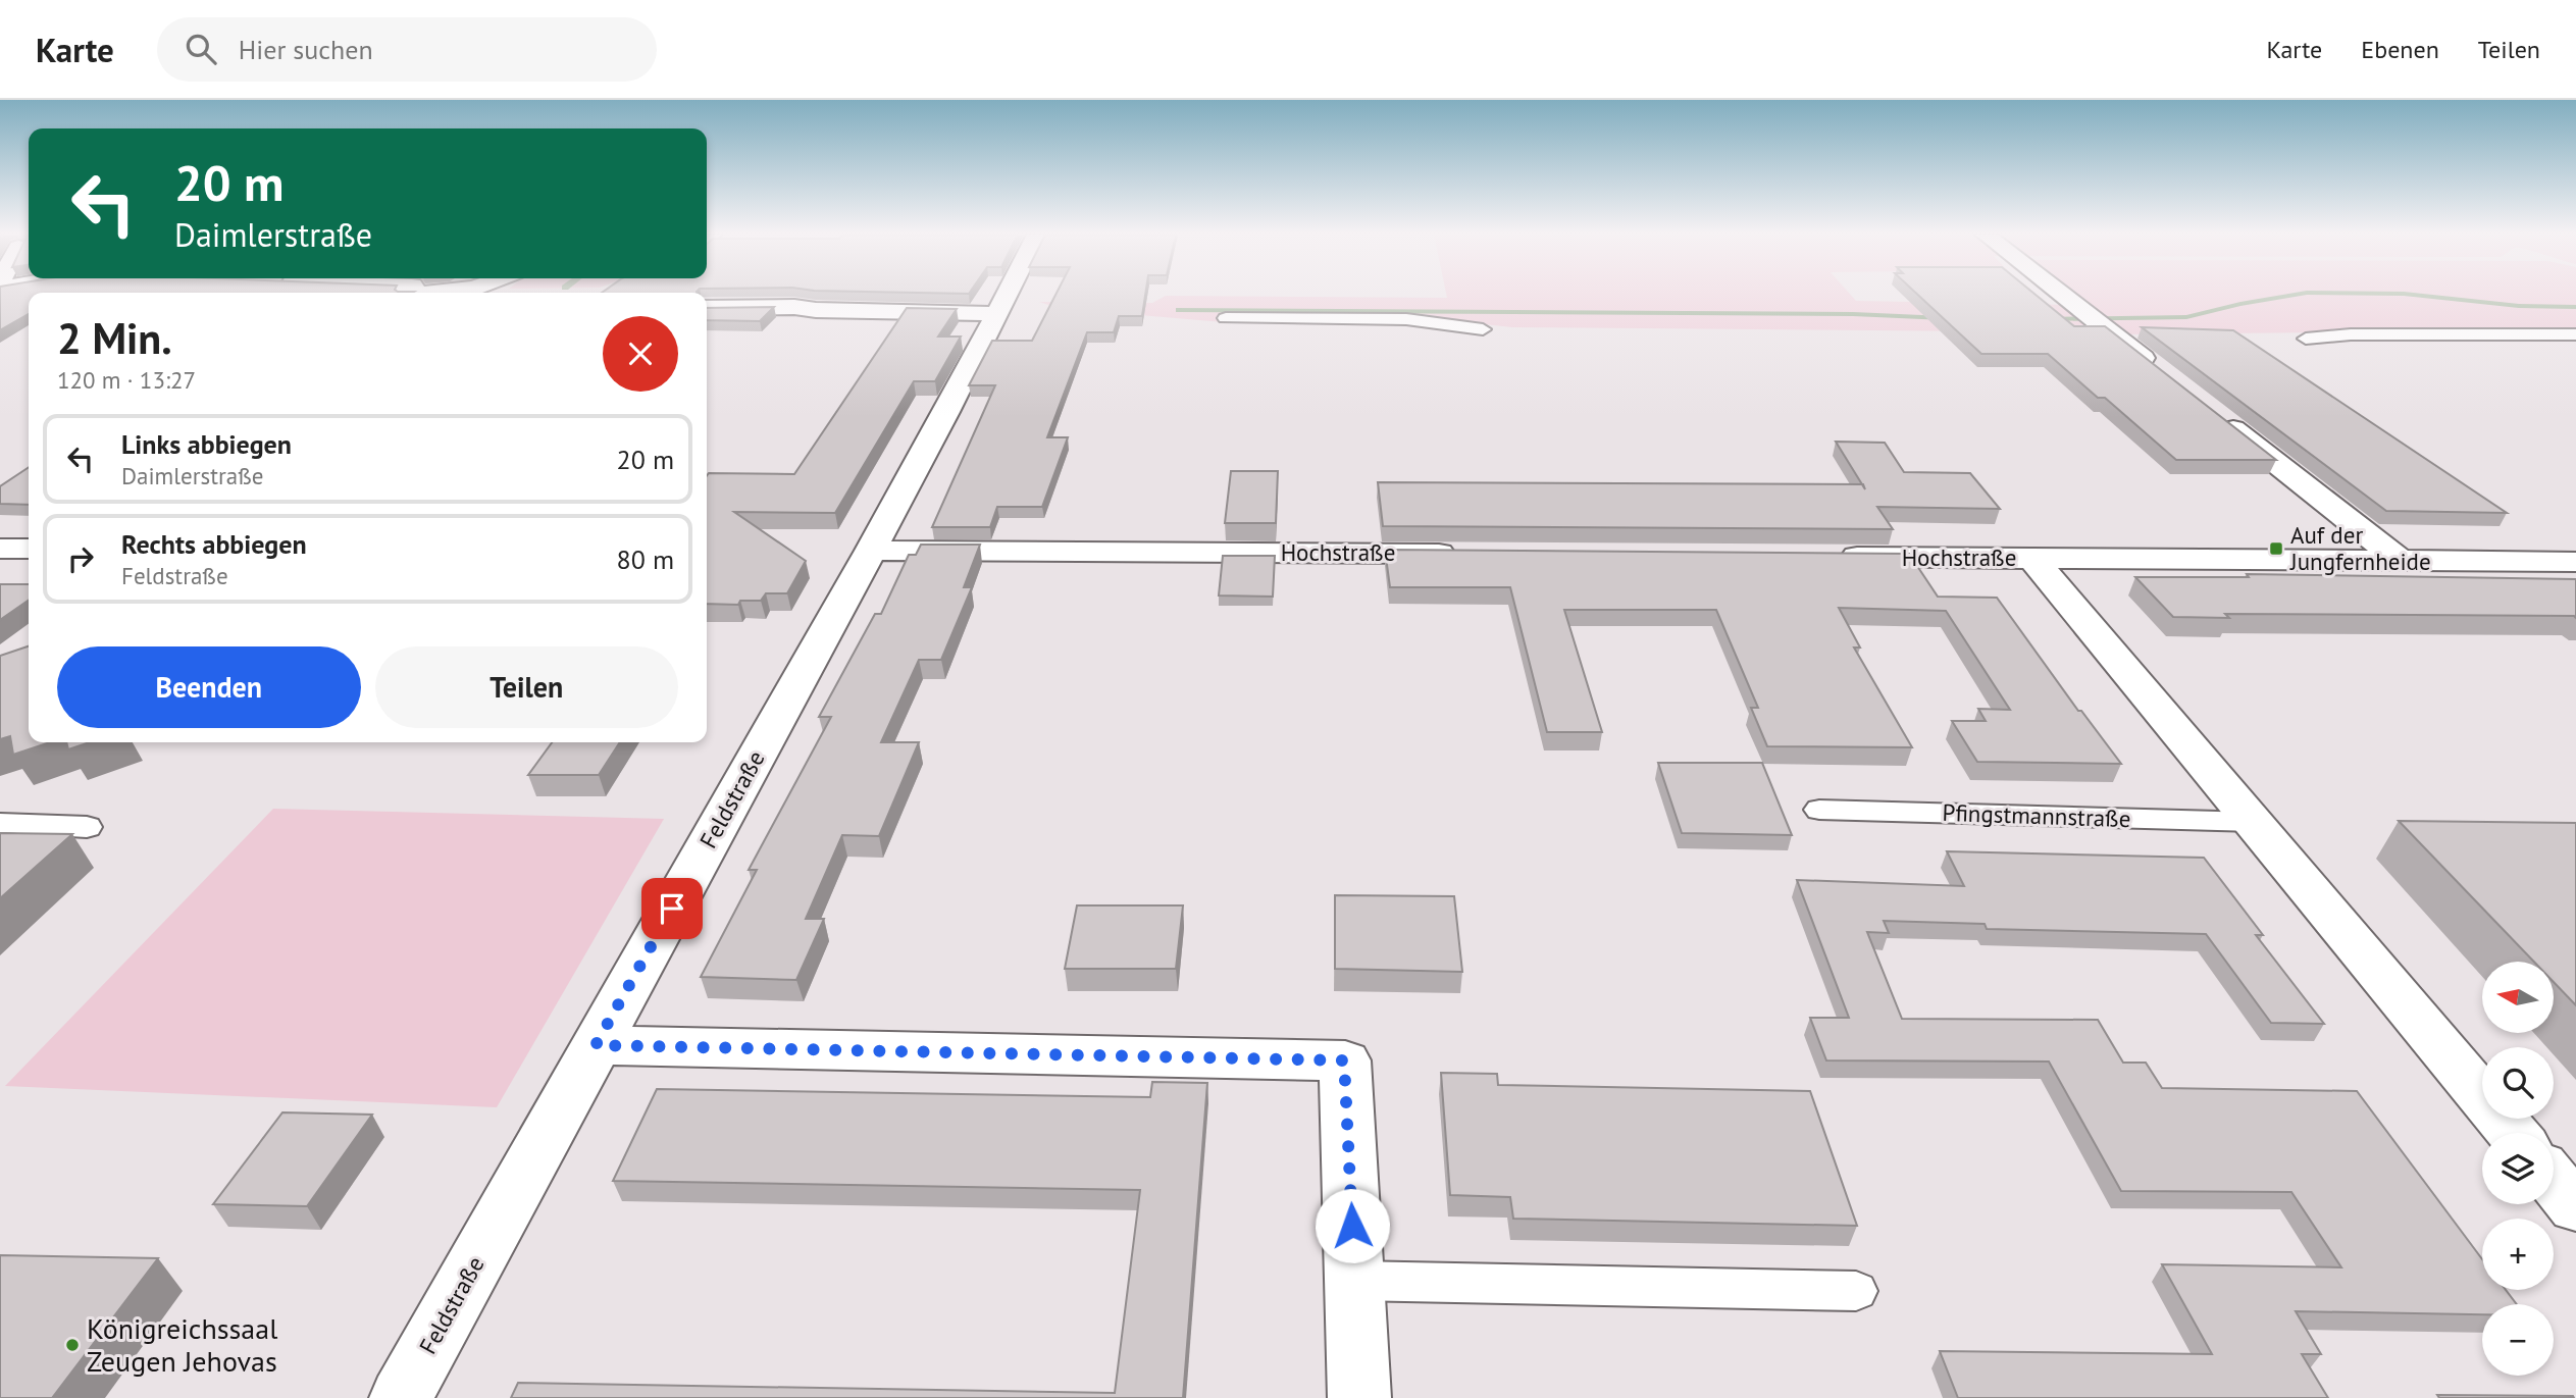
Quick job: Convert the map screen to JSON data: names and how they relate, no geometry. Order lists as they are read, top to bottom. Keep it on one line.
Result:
{"streets":{"street":["Hochstraße","Feldstraße"],"lane":["Pfingstmannstraße"]},"crossings":[["Hochstraße","Feldstraße"]],"places":{"transit":["Auf der Jungfernheide"],"other":["Königreichssaal Zeugen Jehovas"]},"north":"left","page":{"header":"Karte","search":"Hier suchen","nav":["Karte","Ebenen","Teilen"],"turn":["20 m","Daimlerstraße"],"heading":["2 Min.","120 m · 13:27"],"list":[{"name":"Links abbiegen","note":"Daimlerstraße","value":"20 m"},{"name":"Rechts abbiegen","note":"Feldstraße","value":"80 m"}],"buttons":["Beenden","Teilen"],"map_buttons":["+","−"]}}
